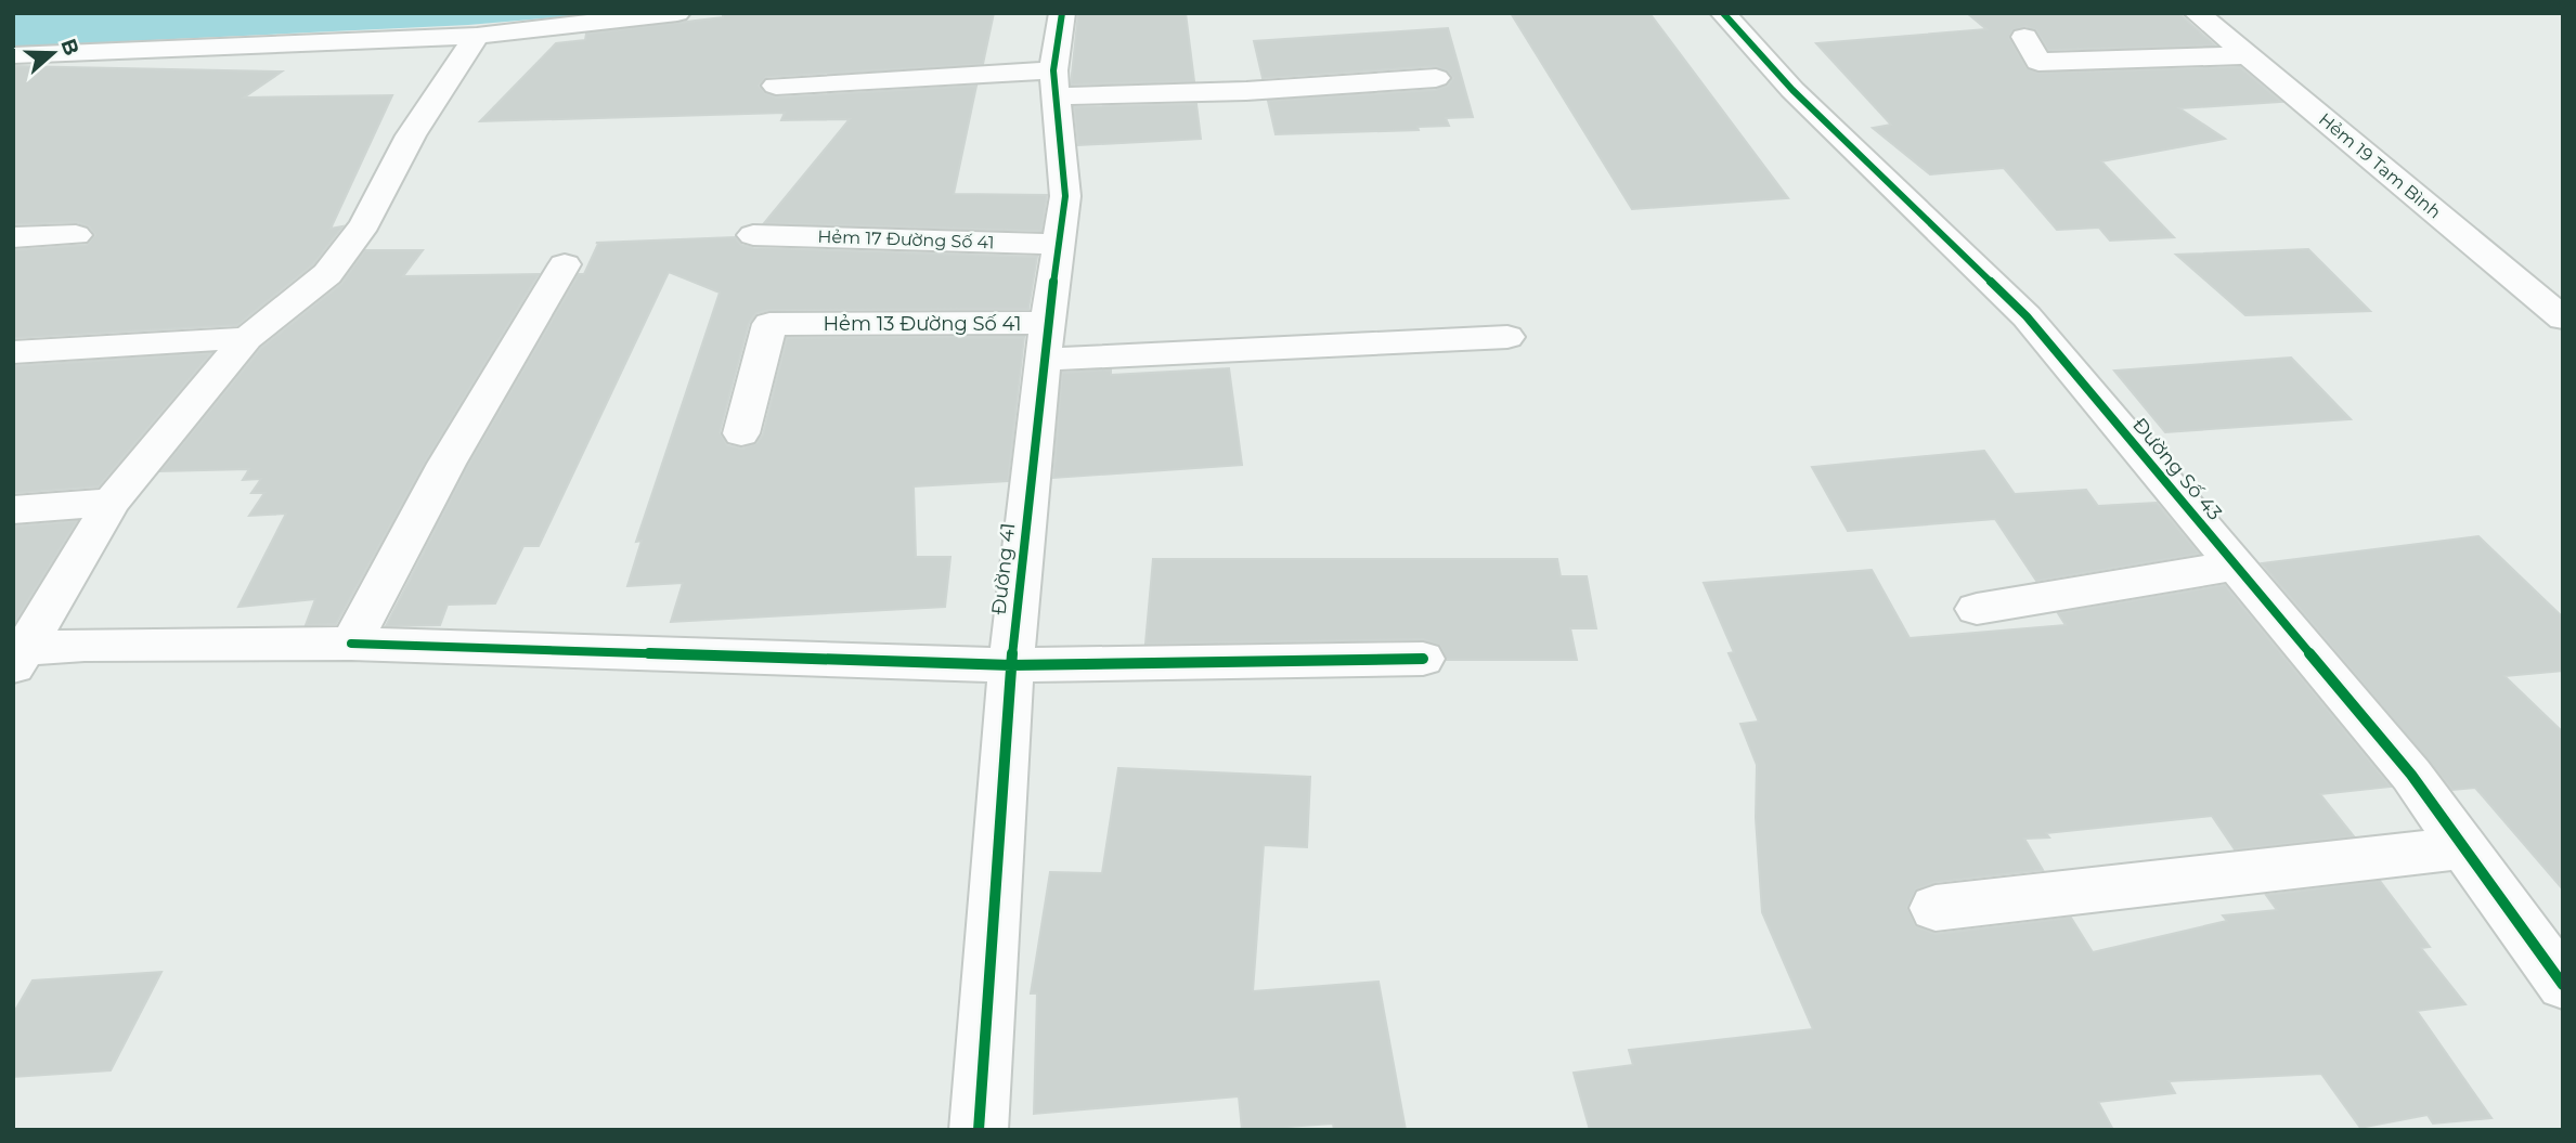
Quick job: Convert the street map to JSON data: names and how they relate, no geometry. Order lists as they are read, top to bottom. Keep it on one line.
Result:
{"streets":{"street":["Hẻm 19 Tam Bình","Hẻm 17 Đường Số 41","Hẻm 13 Đường Số 41","Đường Số 43","Đường 41"]},"crossings":[["Hẻm 17 Đường Số 41","Đường 41"],["Hẻm 13 Đường Số 41","Đường 41"]],"north":"right"}
